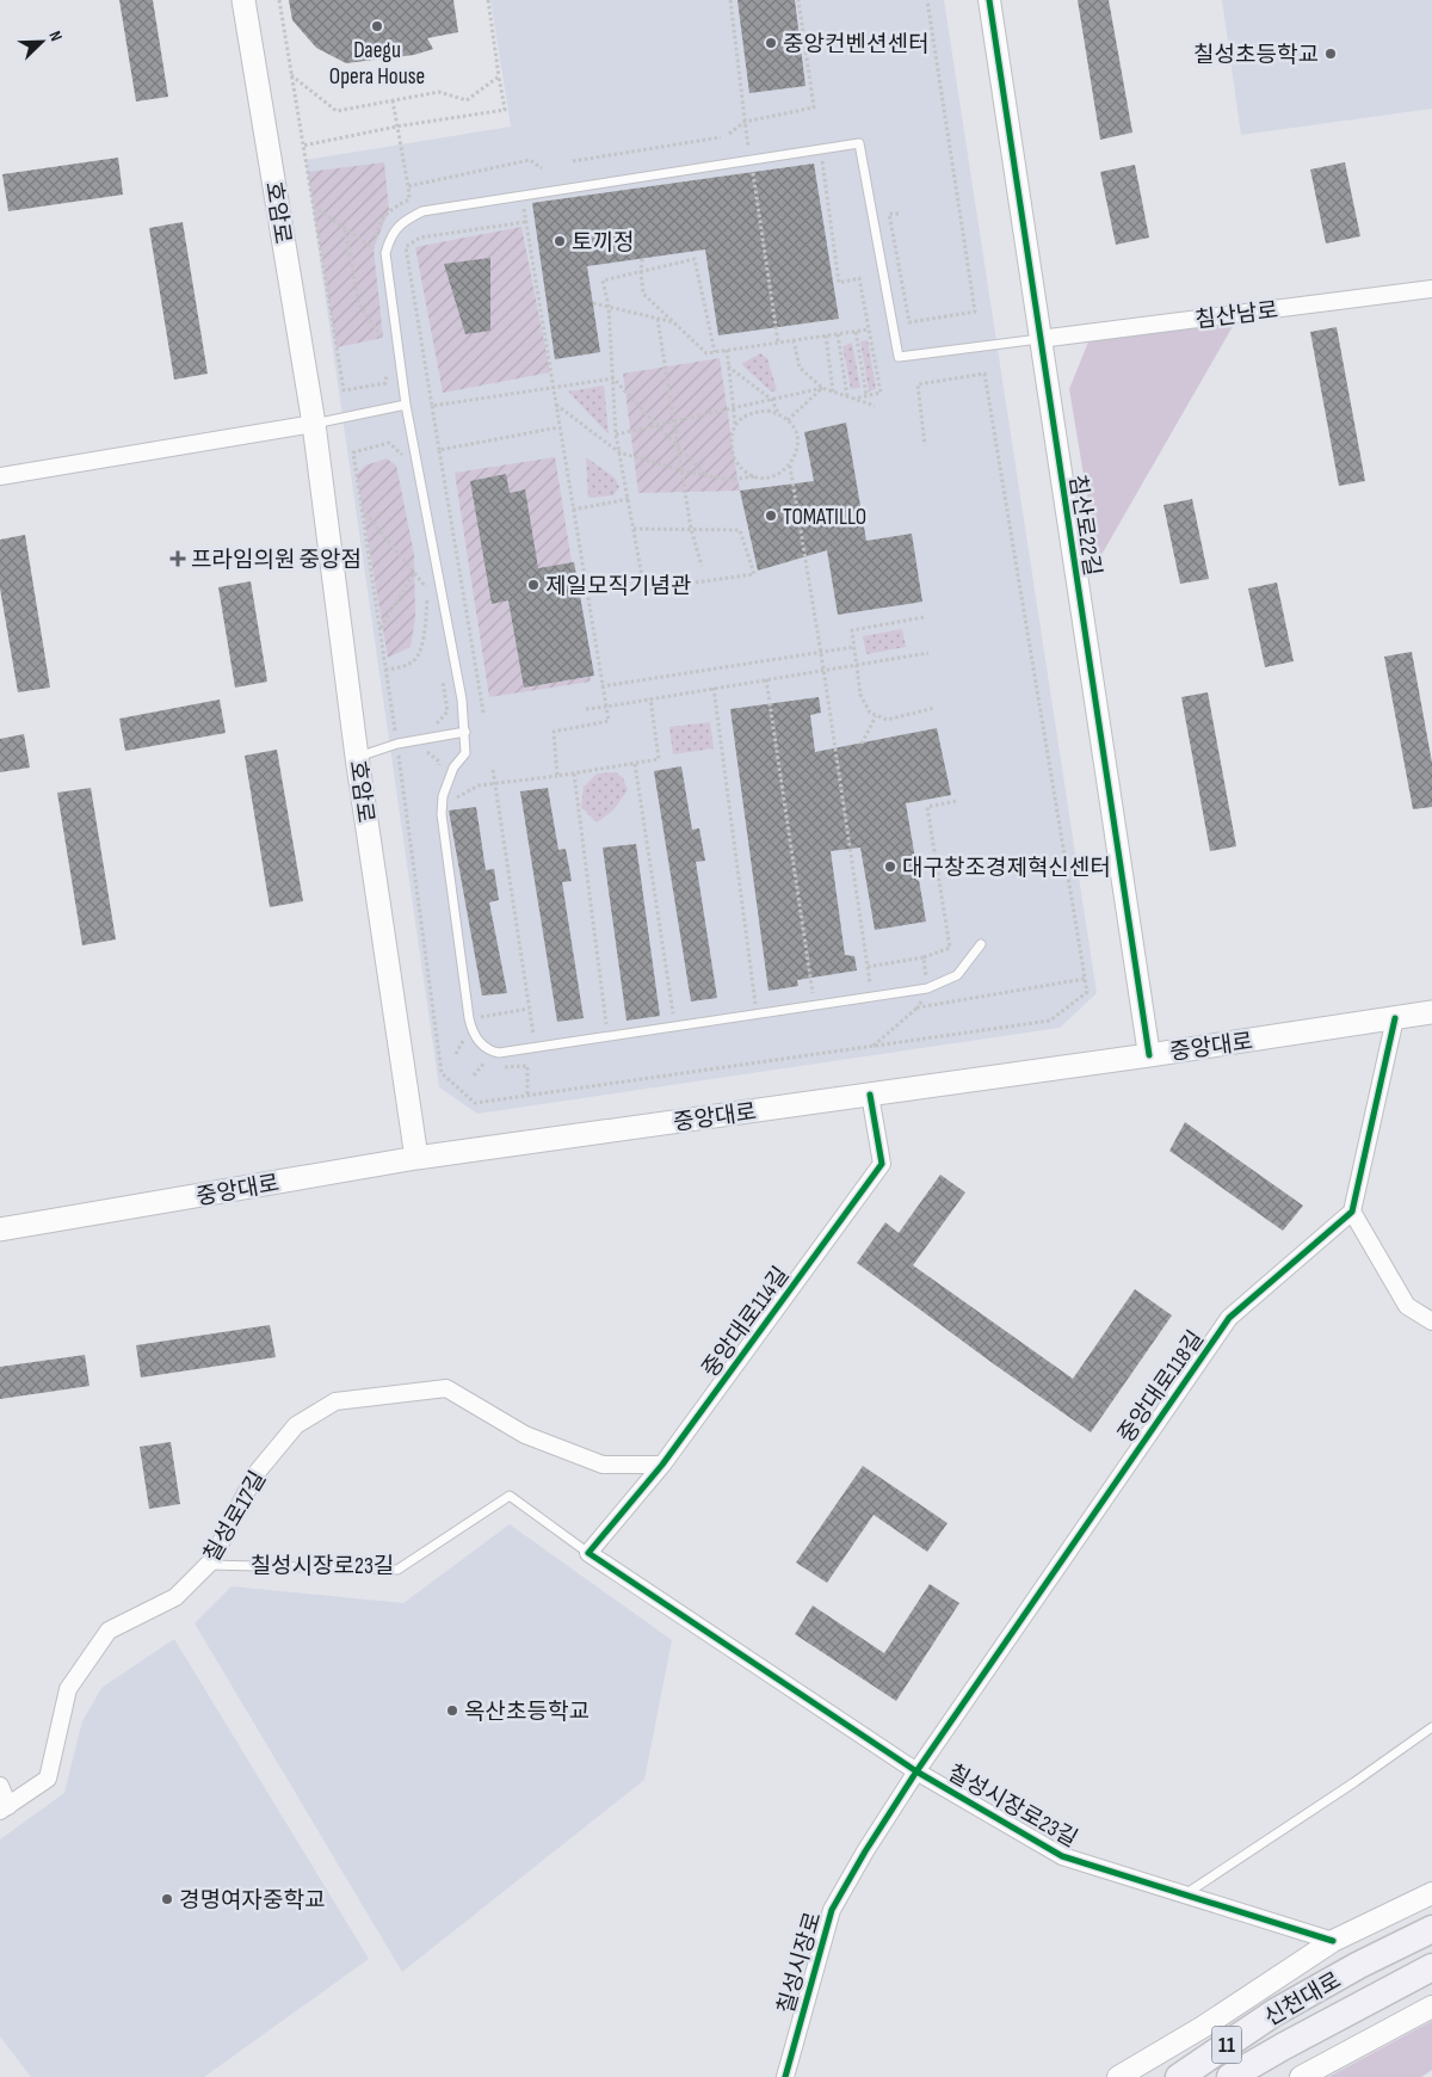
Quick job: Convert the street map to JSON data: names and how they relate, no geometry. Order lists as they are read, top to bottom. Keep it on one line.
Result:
{"streets":{"highway":["신천대로","11"],"main road":["호암로","중앙대로"],"street":["침산남로","침산로22길","중앙대로114길","중앙대로118길","칠성로17길","칠성시장로23길","칠성시장로"]},"crossings":[["호암로","중앙대로"],["침산남로","침산로22길"],["침산로22길","중앙대로"],["중앙대로","중앙대로114길"],["중앙대로114길","칠성로17길"],["중앙대로114길","칠성시장로23길"],["중앙대로118길","칠성시장로23길"],["중앙대로118길","칠성시장로"],["칠성로17길","칠성시장로23길"],["칠성시장로23길","칠성시장로"]],"places":{"other":["Daegu Opera House","중앙컨벤션센터","칠성초등학교","토끼정","TOMATILLO","제일모직기념관","대구창조경제혁신센터","옥산초등학교","경명여자중학교"],"health":["프라임의원 중앙점"]},"north":"top right"}
